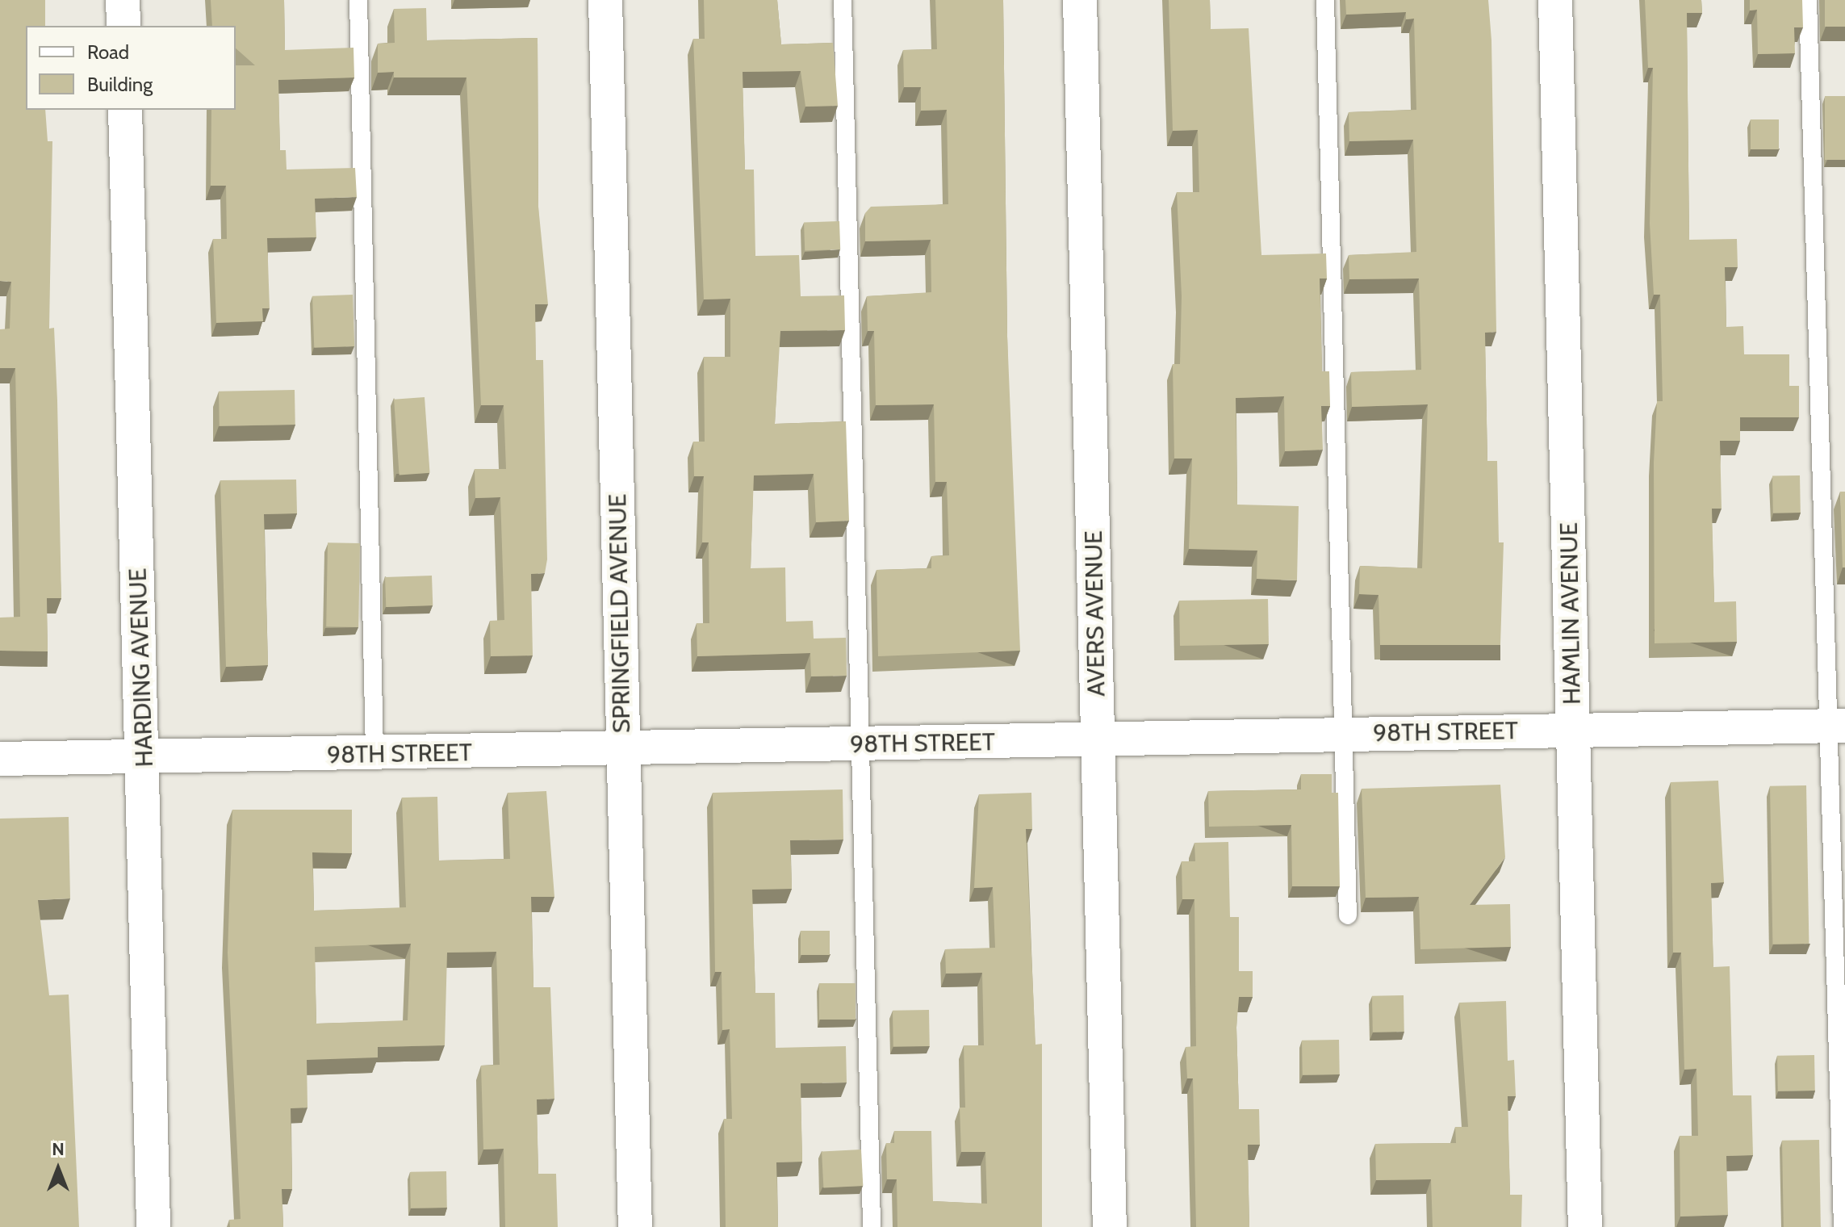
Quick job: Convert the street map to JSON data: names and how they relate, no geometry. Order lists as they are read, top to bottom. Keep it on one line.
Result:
{"streets":{"street":["SPRINGFIELD AVENUE","AVERS AVENUE","HAMLIN AVENUE","HARDING AVENUE","98TH STREET"]},"crossings":[["SPRINGFIELD AVENUE","98TH STREET"],["AVERS AVENUE","98TH STREET"],["HAMLIN AVENUE","98TH STREET"],["HARDING AVENUE","98TH STREET"]],"legend":["Road","Building"],"north":"top"}
